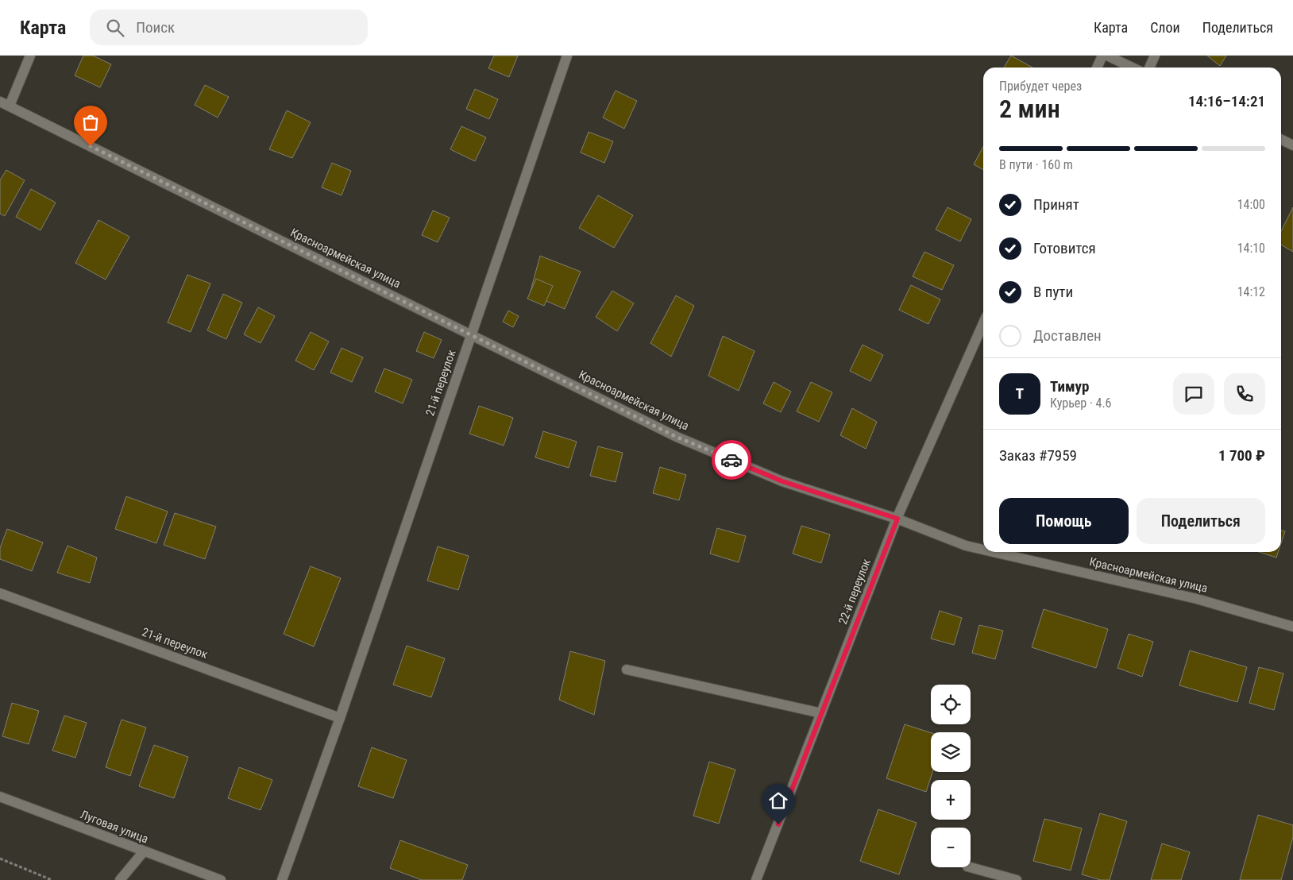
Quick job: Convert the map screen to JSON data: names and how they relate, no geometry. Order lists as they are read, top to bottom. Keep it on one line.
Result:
{"streets":{"street":["Красноармейская улица","21-й переулок","22-й переулок","Луговая улица"]},"crossings":[["Красноармейская улица","21-й переулок"],["Красноармейская улица","22-й переулок"]],"page":{"header":"Карта","search":"Поиск","nav":["Карта","Слои","Поделиться"],"heading":["2 мин","Прибудет через","14:16–14:21"],"panel":["Тимур","Курьер · 4.6","Заказ #7959","1 700 ₽"],"bar":"В пути · 160 m","list":[["Принят","14:00"],["Готовится","14:10"],["В пути","14:12"],"Доставлен"],"round":"Т","buttons":["Помощь","Поделиться"],"map_buttons":["+","−"]}}
